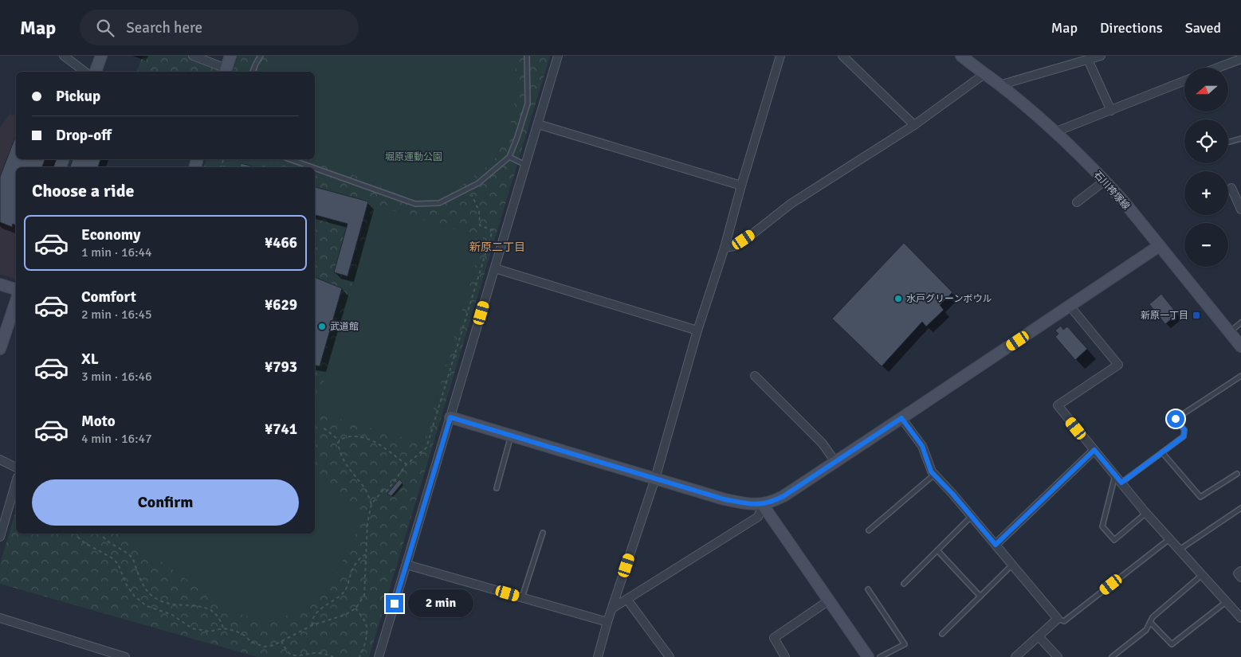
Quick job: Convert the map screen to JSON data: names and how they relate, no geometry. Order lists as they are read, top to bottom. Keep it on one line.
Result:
{"streets":{"street":["石川袴塚線"]},"districts":["新原二丁目"],"parks":["堀原運動公園"],"places":{"other":["水戸グリーンボウル","武道館"],"transit":["新原一丁目"]},"north":"left","page":{"header":"Map","search":"Search here","nav":["Map","Directions","Saved"],"map_buttons":["+","−"],"banner":["Pickup","Drop-off"],"heading":"Choose a ride","list":[{"name":"Economy","note":"1 min · 16:44","value":"¥466"},{"name":"Comfort","note":"2 min · 16:45","value":"¥629"},{"name":"XL","note":"3 min · 16:46","value":"¥793"},{"name":"Moto","note":"4 min · 16:47","value":"¥741"}],"buttons":"Confirm","bubble":"2 min"}}
